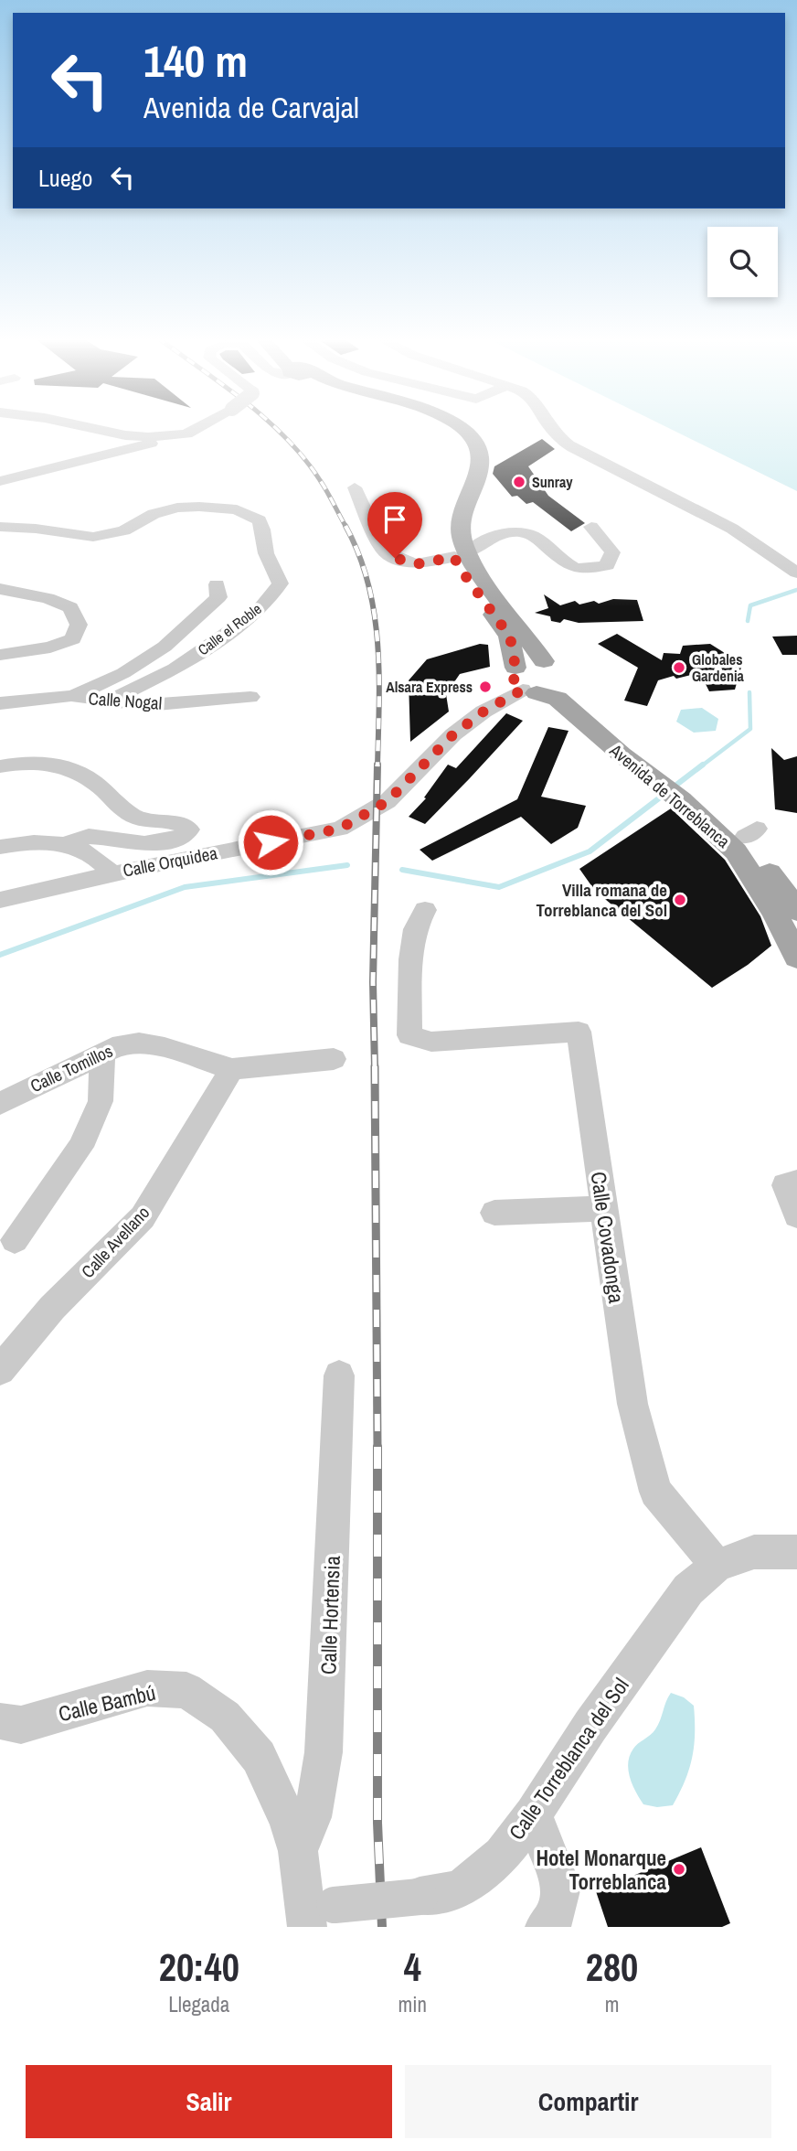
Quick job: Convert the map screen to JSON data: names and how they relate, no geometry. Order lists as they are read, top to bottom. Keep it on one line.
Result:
{"streets":{"main road":["Avenida de Torreblanca"],"street":["Calle el Roble","Calle Nogal","Calle Orquidea","Calle Tomillos","Calle Covadonga","Calle Avellano","Calle Hortensia","Calle Bambú","Calle Torreblanca del Sol"]},"crossings":[["Calle el Roble","Calle Nogal"],["Avenida de Torreblanca","Calle Orquidea"],["Calle Tomillos","Calle Avellano"],["Calle Covadonga","Calle Torreblanca del Sol"],["Calle Hortensia","Calle Bambú"],["Calle Bambú","Calle Torreblanca del Sol"]],"places":["Sunray","Globales Gardenia","Alsara Express","Villa romana de Torreblanca del Sol","Hotel Monarque Torreblanca"],"page":{"turn":["140 m","Avenida de Carvajal"],"then":"Luego","eta":["20:40","Llegada","4","min","280","m"],"buttons":["Salir","Compartir"]}}
